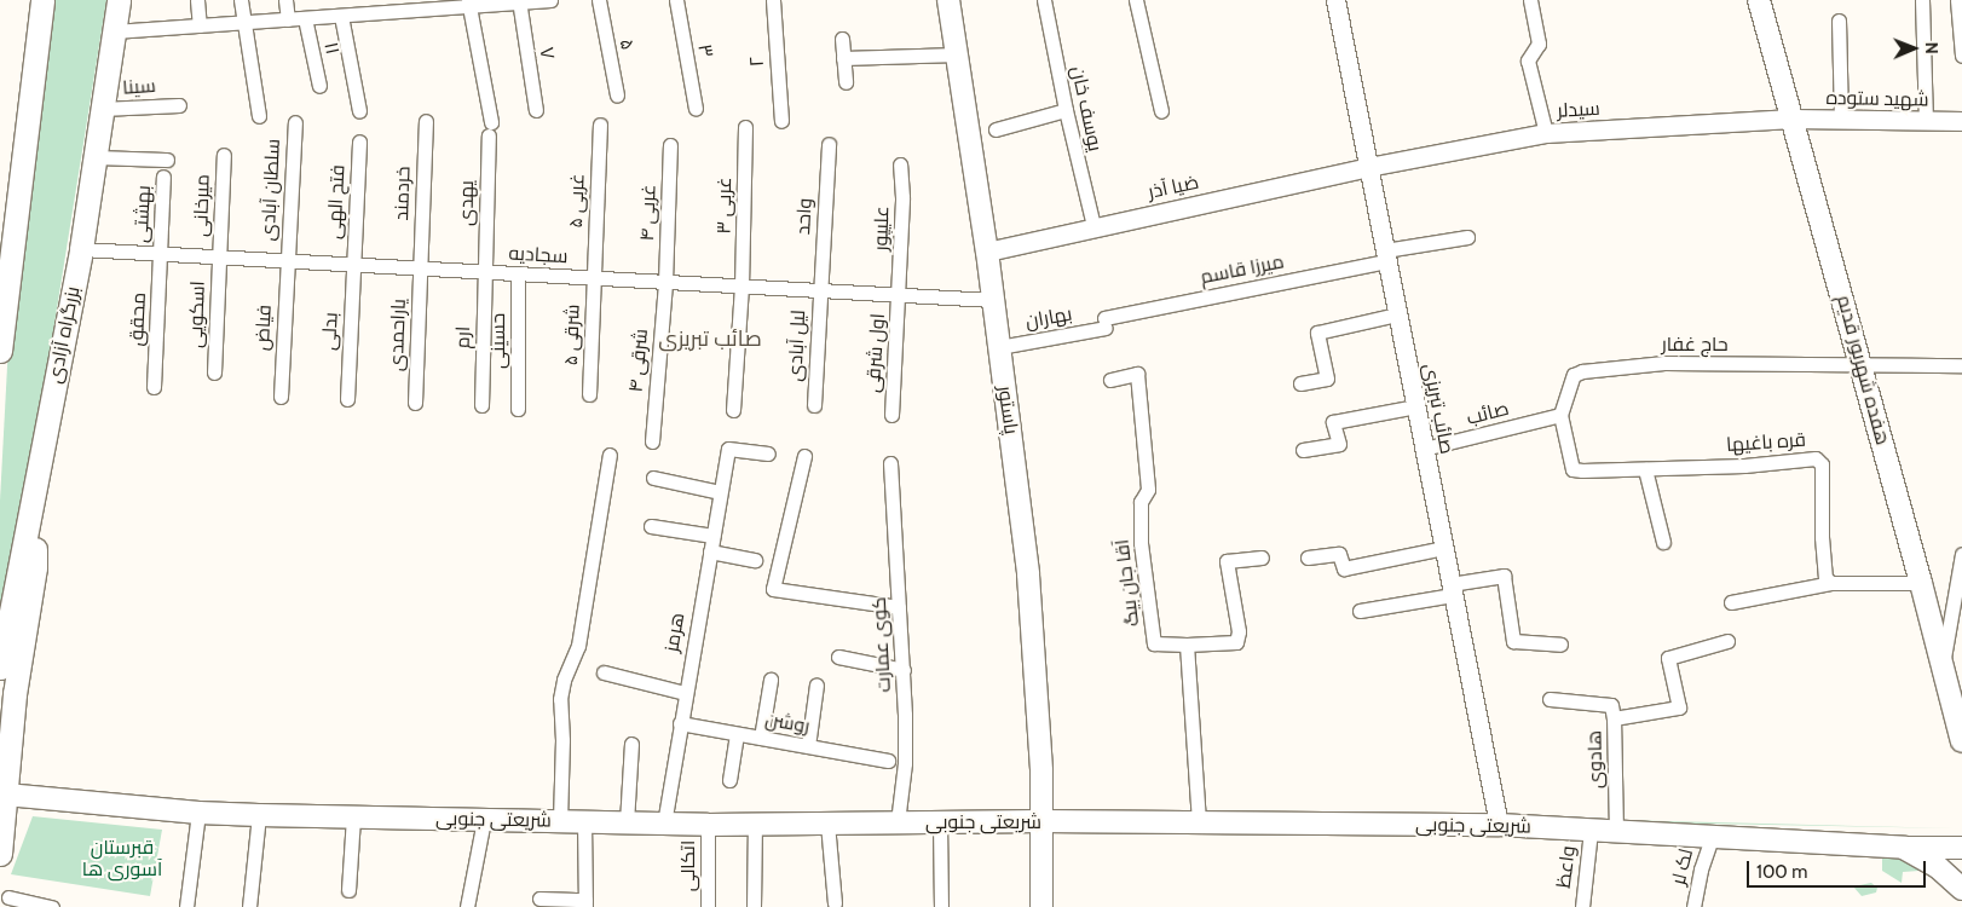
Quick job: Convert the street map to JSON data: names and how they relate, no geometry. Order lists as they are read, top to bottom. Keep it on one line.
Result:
{"streets":{"highway":["بزرگراه آزادی"],"main road":["شهید ستوده","سیدلر","ضیا آذر","هفده شهریور قدیم","صائب تبریزی","پاستور","شریعتی جنوبی"],"street":["۵","۱۱","۳","۷","۲","سینا","یوسف خان","سلطان آبادی","خردمند","۵ غربی","فتح الهی","یهدی","میرخانی","۳ غربی","۴ غربی","بهشتی","واحد","علیپور","سجادیه","میرزا قاسم","اسکویی","بهاران","محقق","فیاض","بدلی","یاراحمدی","۵ شرقی","ارم","حسینی","حاج غفار","لیل آبادی","اول شرقی","۴ شرقی","صائب","قره باغیها","آقا جان بیگ","هرمز","کوی عمارت","روشن","هادوی","اتکالی","واعظ","لک لر"]},"crossings":[["سینا","بزرگراه آزادی"],["شهید ستوده","سیدلر"],["شهید ستوده","هفده شهریور قدیم"],["یوسف خان","ضیا آذر"],["سیدلر","ضیا آذر"],["سیدلر","هفده شهریور قدیم"],["سیدلر","صائب تبریزی"],["ضیا آذر","صائب تبریزی"],["ضیا آذر","پاستور"],["سلطان آبادی","سجادیه"],["سلطان آبادی","فیاض"],["خردمند","سجادیه"],["خردمند","یاراحمدی"],["۵ غربی","سجادیه"],["۵ غربی","۵ شرقی"],["فتح الهی","سجادیه"],["فتح الهی","بدلی"],["یهدی","سجادیه"],["یهدی","ارم"],["میرخانی","سجادیه"],["میرخانی","اسکویی"],["۳ غربی","سجادیه"],["۴ غربی","سجادیه"],["۴ غربی","۴ شرقی"],["بهشتی","سجادیه"],["بهشتی","محقق"],["واحد","سجادیه"],["واحد","لیل آبادی"],["علیپور","سجادیه"],["علیپور","اول شرقی"],["سجادیه","اسکویی"],["سجادیه","محقق"],["سجادیه","فیاض"],["سجادیه","بدلی"],["سجادیه","بزرگراه آزادی"],["سجادیه","یاراحمدی"],["سجادیه","۵ شرقی"],["سجادیه","ارم"],["سجادیه","حسینی"],["سجادیه","لیل آبادی"],["سجادیه","اول شرقی"],["سجادیه","۴ شرقی"],["سجادیه","پاستور"],["میرزا قاسم","بهاران"],["میرزا قاسم","صائب تبریزی"],["بهاران","پاستور"],["حاج غفار","هفده شهریور قدیم"],["حاج غفار","صائب"],["حاج غفار","قره باغیها"],["صائب تبریزی","صائب"],["صائب تبریزی","شریعتی جنوبی"],["پاستور","شریعتی جنوبی"],["صائب","قره باغیها"],["هرمز","روشن"],["هرمز","شریعتی جنوبی"],["کوی عمارت","شریعتی جنوبی"],["هادوی","شریعتی جنوبی"],["شریعتی جنوبی","اتکالی"],["شریعتی جنوبی","واعظ"],["شریعتی جنوبی","لک لر"]],"districts":["صائب تبریزی"],"parks":["قبرستان آسوری ها"],"scale_bar":"100 m","north":"right"}
